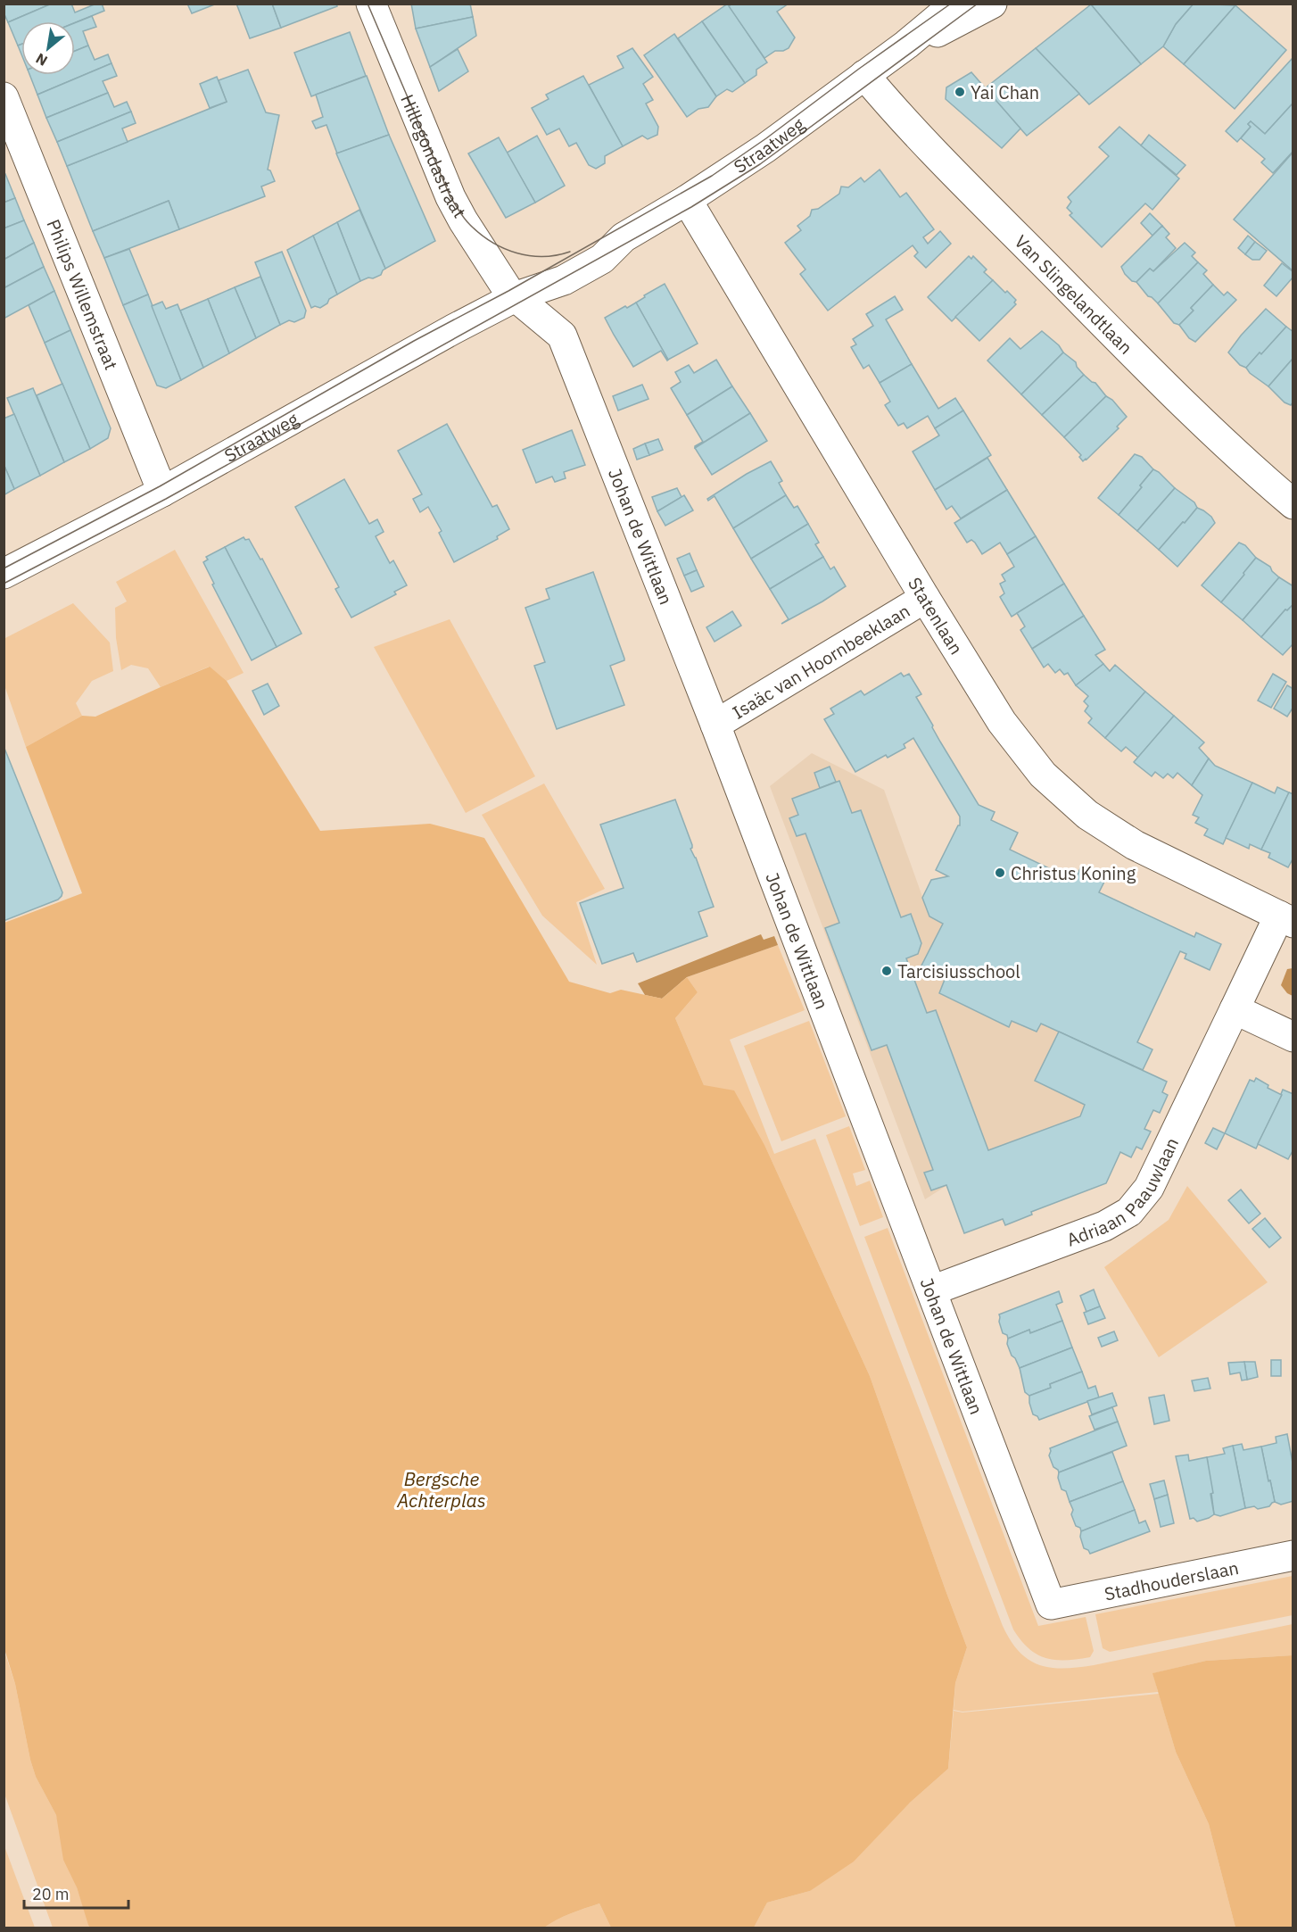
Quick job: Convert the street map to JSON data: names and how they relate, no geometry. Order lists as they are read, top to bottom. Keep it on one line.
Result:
{"streets":{"street":["Straatweg","Hillegondastraat","Philips Willemstraat","Van Slingelandtlaan","Johan de Wittlaan","Statenlaan","Isaäc van Hoornbeeklaan","Adriaan Paauwlaan","Stadhouderslaan"]},"crossings":[["Straatweg","Hillegondastraat"],["Straatweg","Philips Willemstraat"],["Straatweg","Van Slingelandtlaan"],["Straatweg","Johan de Wittlaan"],["Straatweg","Statenlaan"],["Hillegondastraat","Johan de Wittlaan"],["Johan de Wittlaan","Isaäc van Hoornbeeklaan"],["Johan de Wittlaan","Adriaan Paauwlaan"],["Johan de Wittlaan","Stadhouderslaan"],["Statenlaan","Isaäc van Hoornbeeklaan"],["Statenlaan","Adriaan Paauwlaan"]],"water":["Bergsche Achterplas"],"places":["Yai Chan","Christus Koning","Tarcisiusschool"],"scale_bar":"20 m","north":"bottom left"}
